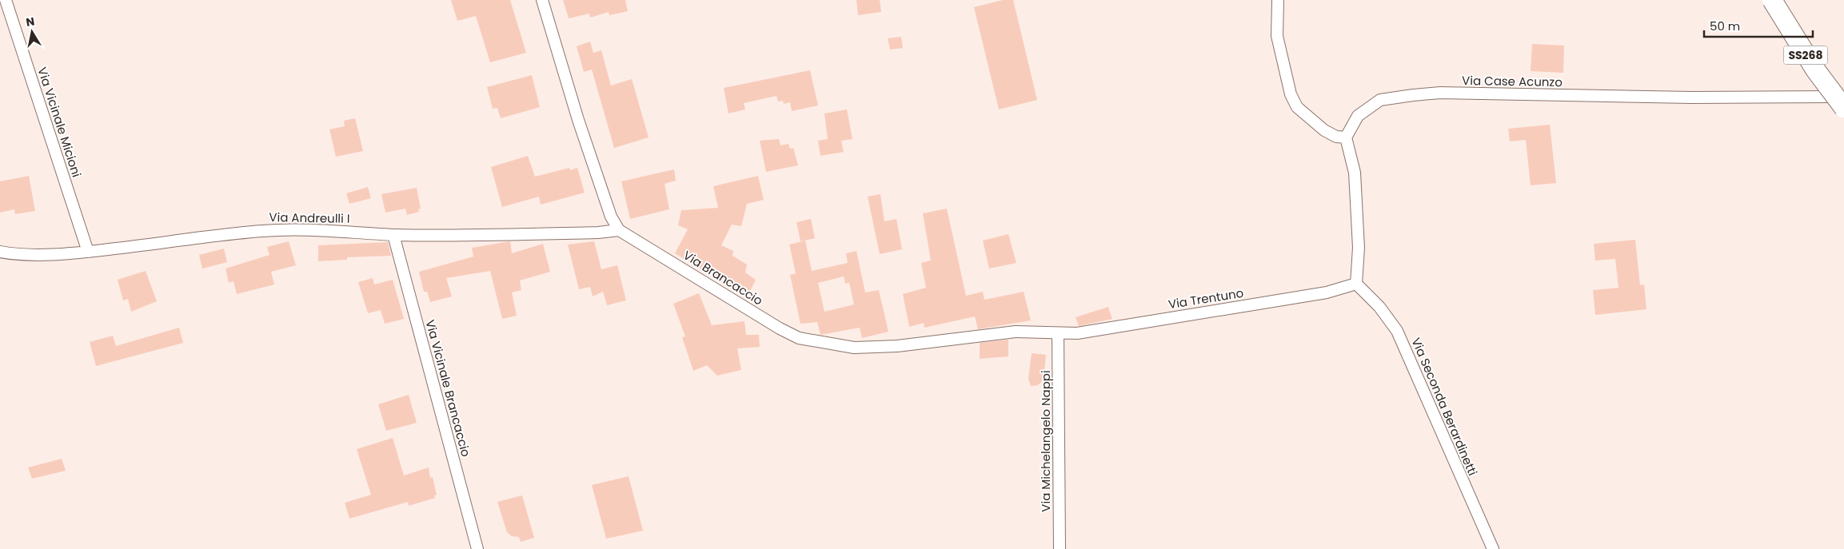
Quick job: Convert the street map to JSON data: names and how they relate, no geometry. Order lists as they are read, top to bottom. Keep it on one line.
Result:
{"streets":{"highway":["SS268"],"street":["Via Case Acunzo","Via Vicinale Micioni","Via Andreulli I","Via Brancaccio","Via Trentuno","Via Vicinale Brancaccio","Via Seconda Berardinetti","Via Michelangelo Nappi"]},"crossings":[["Via Vicinale Micioni","Via Andreulli I"],["Via Andreulli I","Via Brancaccio"],["Via Andreulli I","Via Vicinale Brancaccio"],["Via Brancaccio","Via Trentuno"],["Via Brancaccio","Via Michelangelo Nappi"],["Via Trentuno","Via Seconda Berardinetti"],["Via Trentuno","Via Michelangelo Nappi"]],"scale_bar":"50 m","north":"top"}
